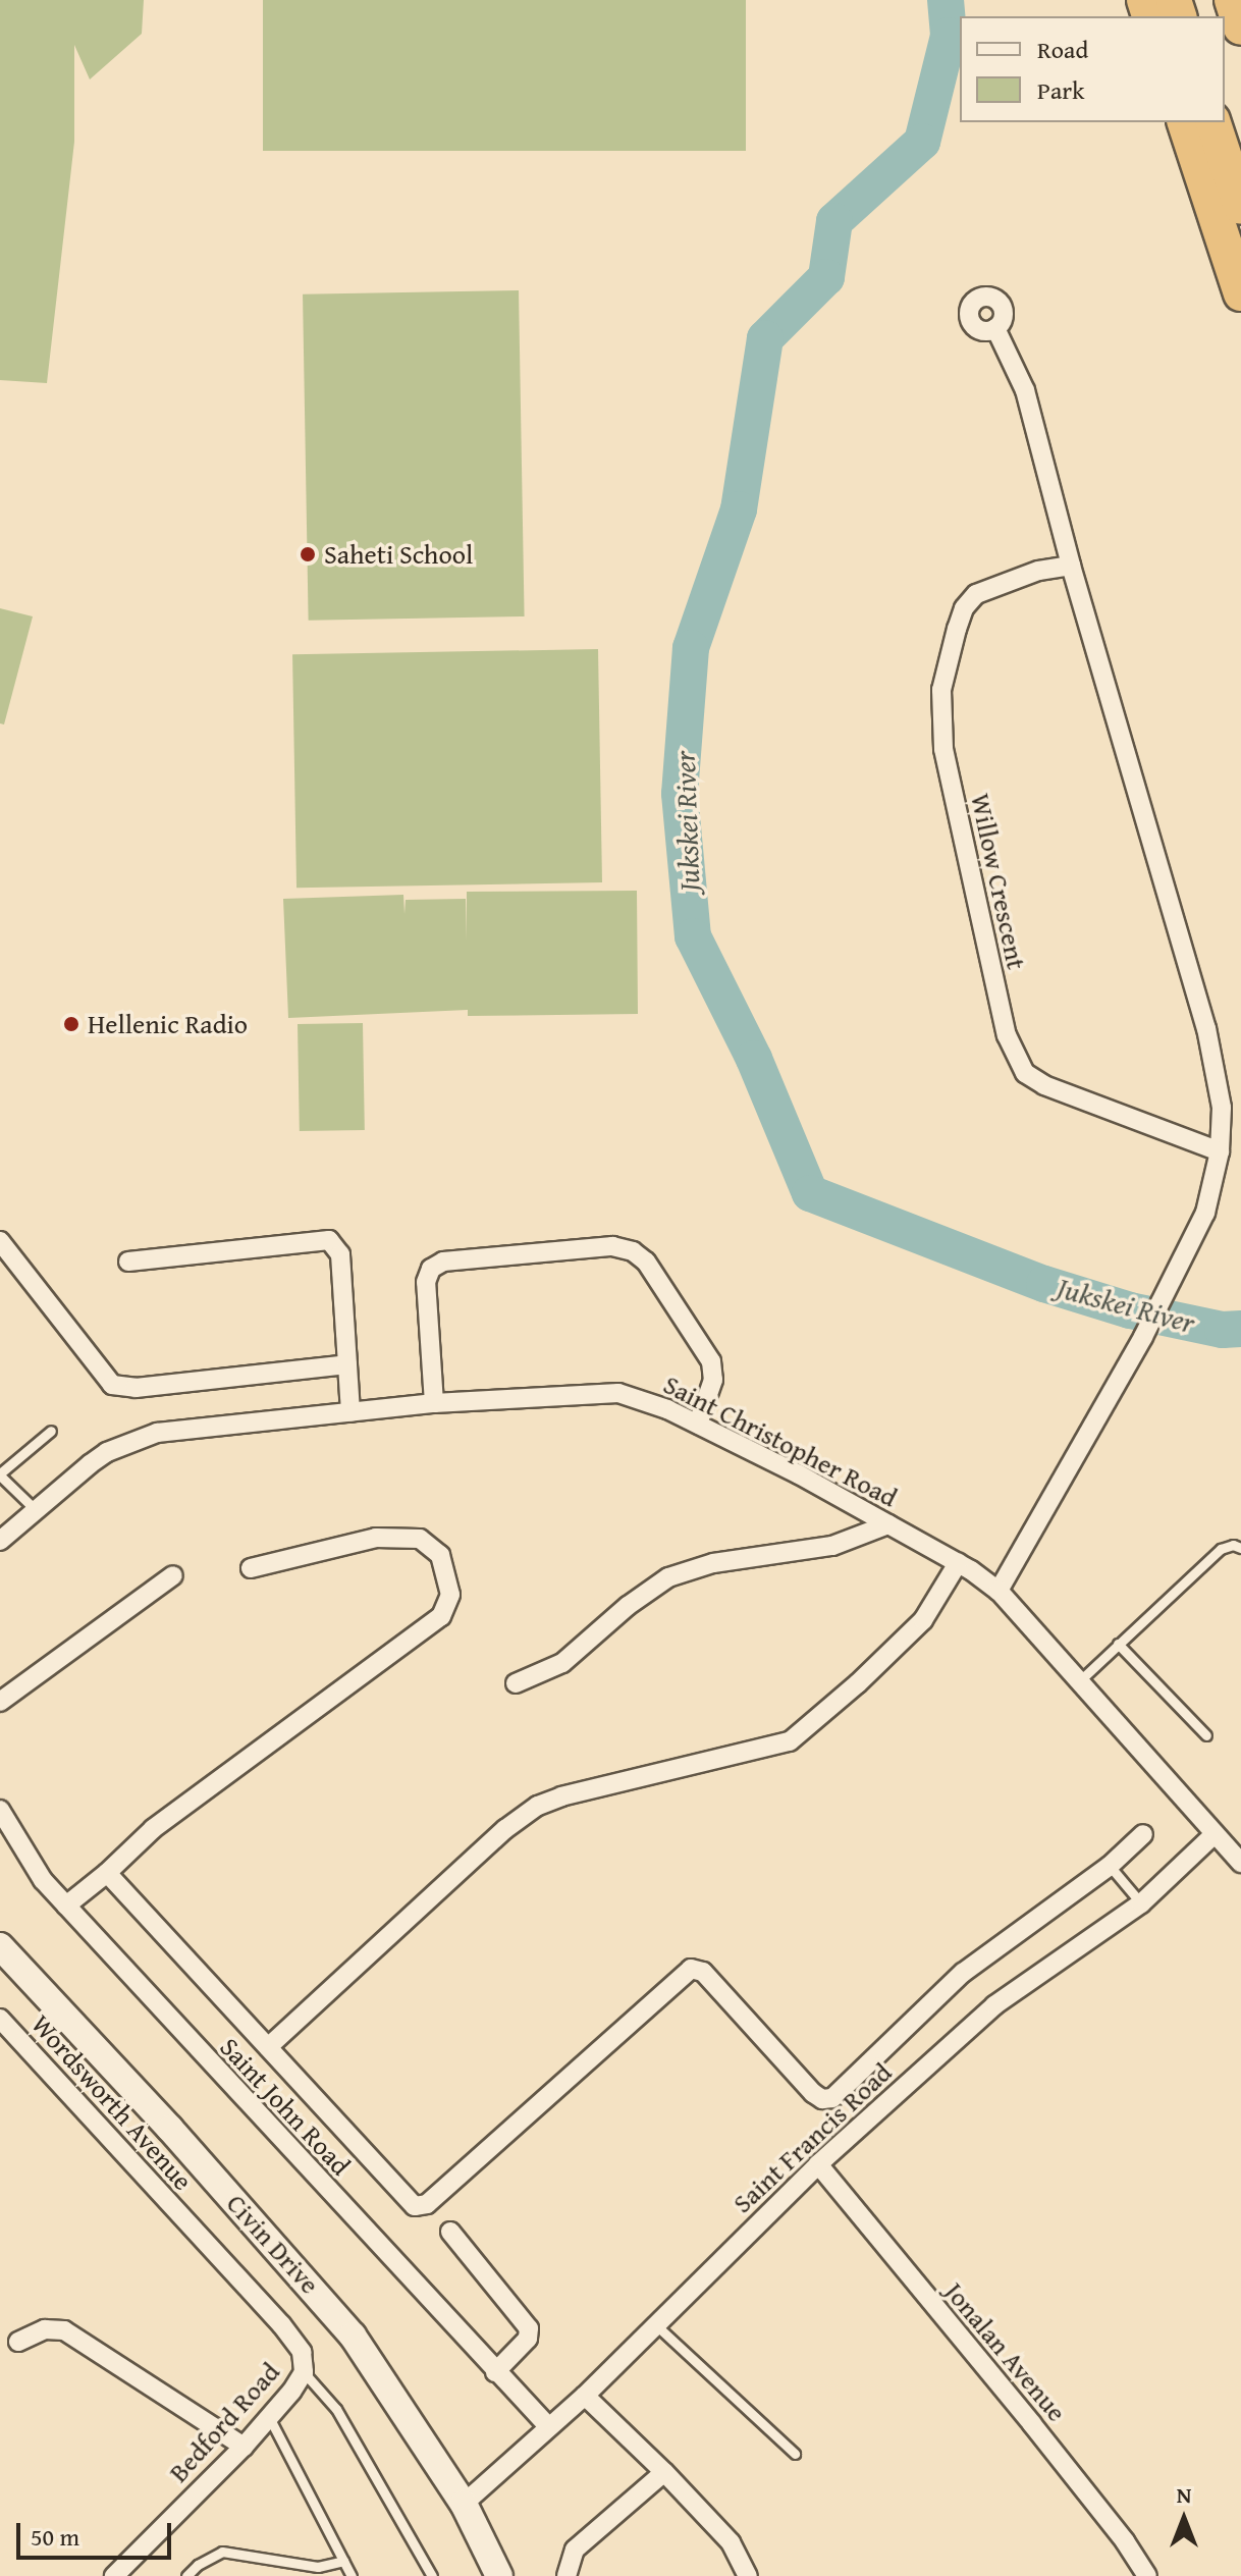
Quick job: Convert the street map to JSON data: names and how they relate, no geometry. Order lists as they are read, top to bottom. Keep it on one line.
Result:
{"streets":{"main road":["Civin Drive"],"street":["Willow Crescent","Saint Christopher Road","Wordsworth Avenue","Saint John Road","Saint Francis Road","Jonalan Avenue","Bedford Road"]},"crossings":[["Saint Christopher Road","Saint Francis Road"],["Wordsworth Avenue","Bedford Road"],["Saint John Road","Saint Francis Road"],["Saint Francis Road","Civin Drive"],["Saint Francis Road","Jonalan Avenue"]],"water":["Jukskei River"],"places":["Saheti School","Hellenic Radio"],"legend":["Road","Park"],"scale_bar":"50 m","north":"top"}
